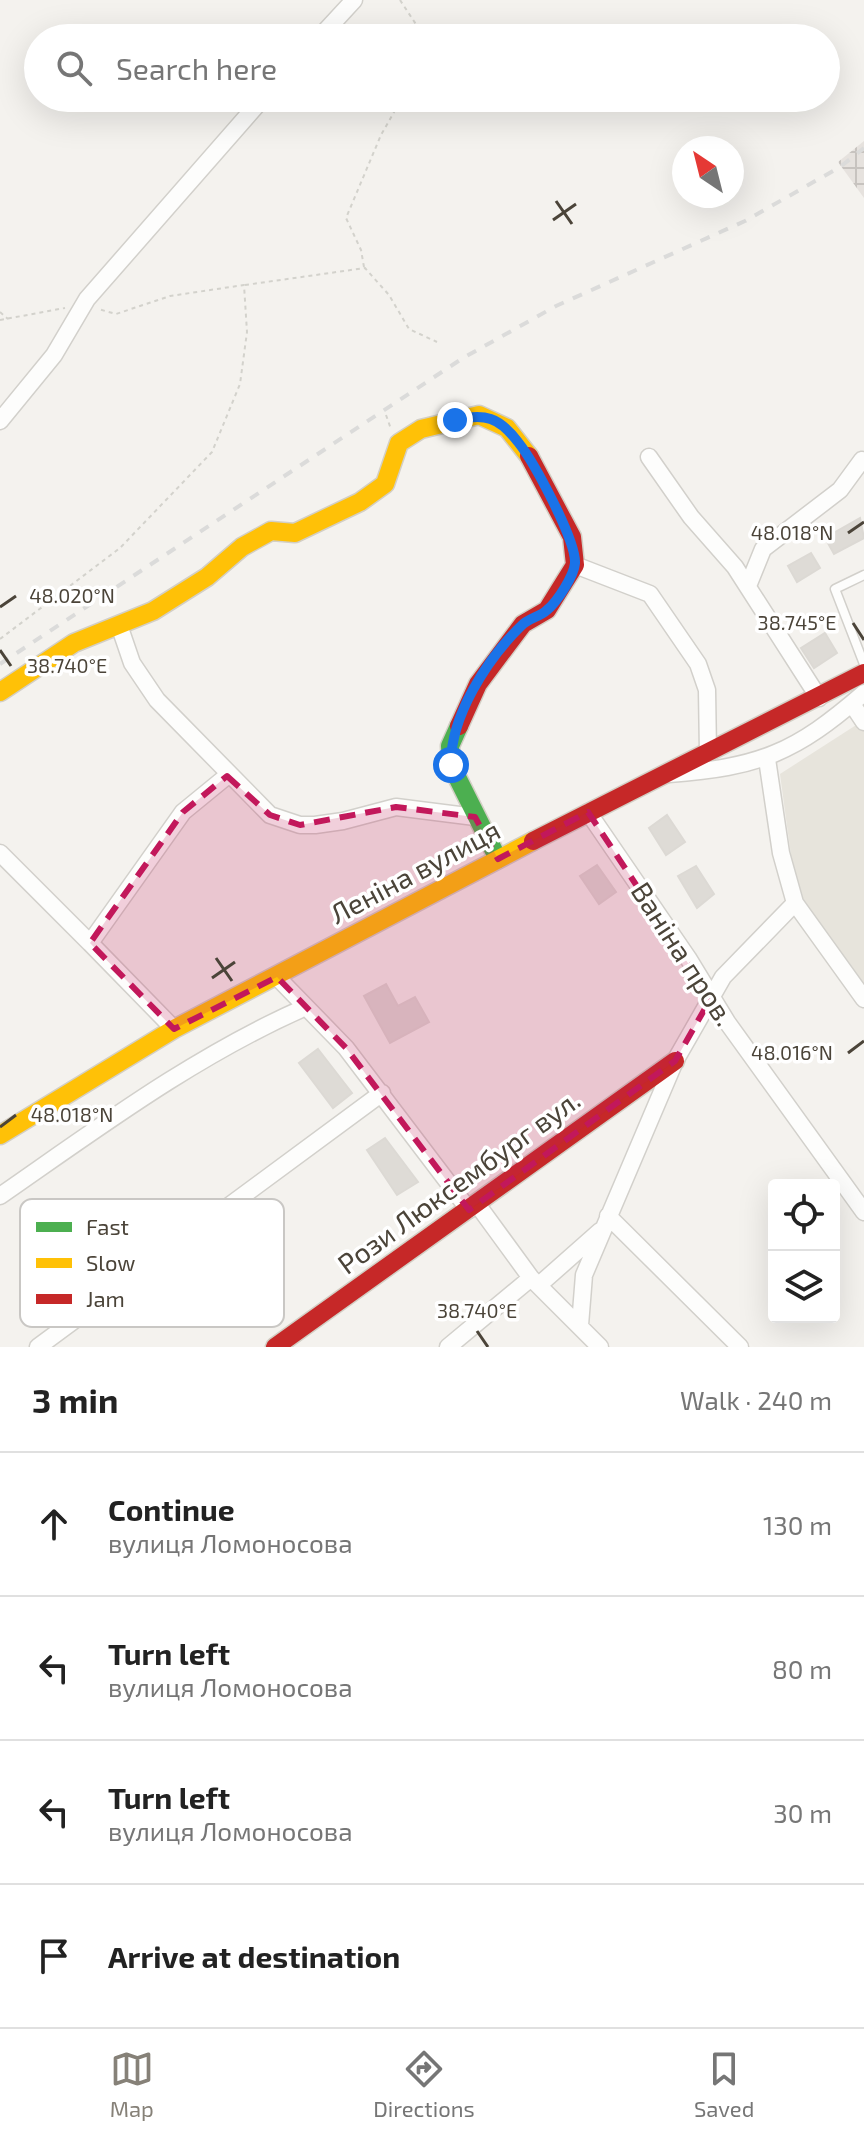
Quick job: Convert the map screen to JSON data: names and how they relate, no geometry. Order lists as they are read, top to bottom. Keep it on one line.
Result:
{"streets":{"street":["Леніна вулиця","Ваніна пров.","Рози Люксембург вул."]},"crossings":[["Леніна вулиця","Ваніна пров."]],"legend":["Fast","Slow","Jam"],"north":"top left","page":{"search":"Search here","heading":["3 min","Walk · 240 m"],"list":[["Continue","вулиця Ломоносова","130 m"],["Turn left","вулиця Ломоносова","80 m"],["Turn left","вулиця Ломоносова","30 m"],"Arrive at destination"],"nav":["Map","Directions","Saved"]},"coordinates":["48.018°N","48.020°N","38.745°E","38.740°E","48.016°N"]}
